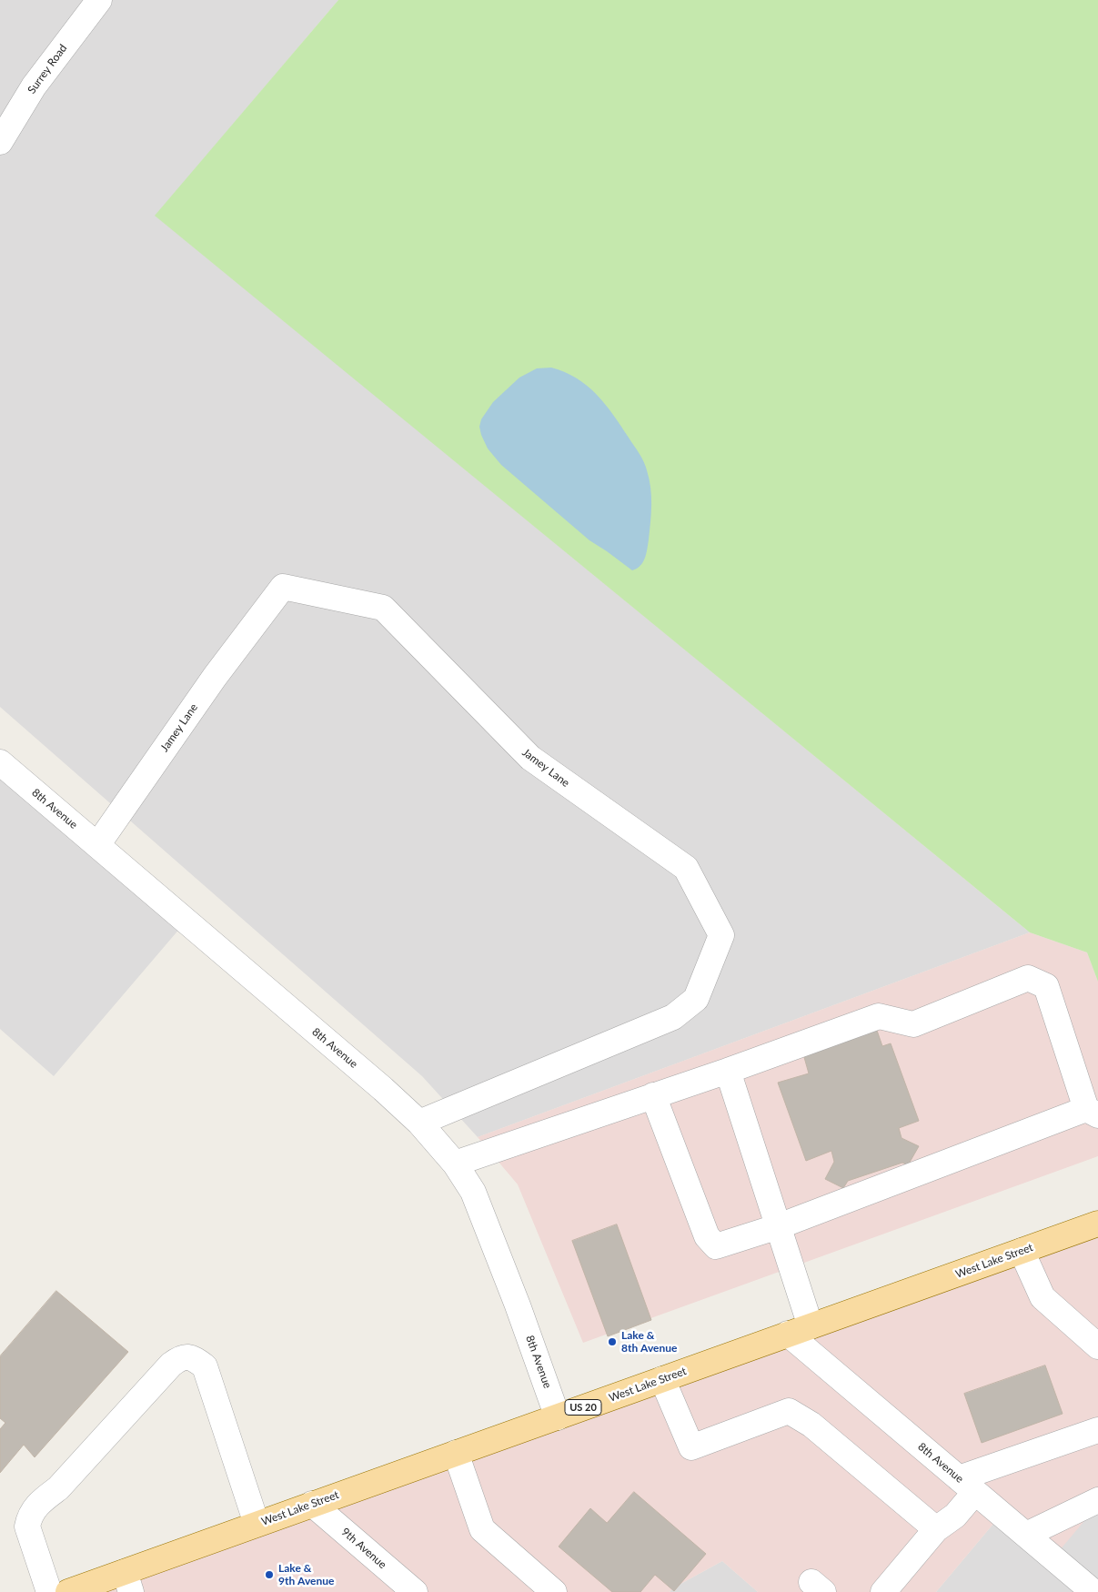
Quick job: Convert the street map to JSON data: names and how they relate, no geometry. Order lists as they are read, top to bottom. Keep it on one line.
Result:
{"streets":{"main road":["West Lake Street","US 20"],"street":["Surrey Road","Jamey Lane","8th Avenue","9th Avenue"]},"crossings":[["Jamey Lane","8th Avenue"],["8th Avenue","West Lake Street"],["West Lake Street","9th Avenue"]],"places":["Lake & 8th Avenue","Lake & 9th Avenue"]}
